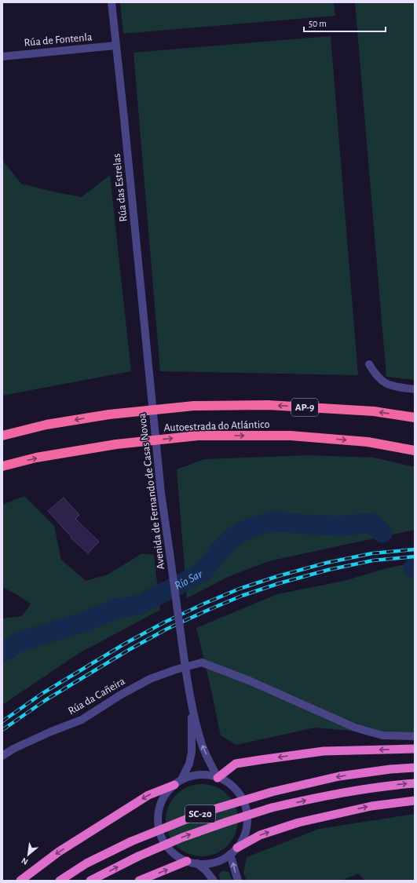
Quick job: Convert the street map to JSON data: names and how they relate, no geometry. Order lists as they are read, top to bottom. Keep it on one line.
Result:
{"streets":{"highway":["AP-9","Autoestrada do Atlántico","SC-20"],"street":["Rúa de Fontenla","Rúa das Estrelas","Avenida de Fernando de Casas Novoa","Rúa da Cañeira"]},"crossings":[["Rúa de Fontenla","Rúa das Estrelas"],["Rúa das Estrelas","Avenida de Fernando de Casas Novoa"],["Avenida de Fernando de Casas Novoa","Rúa da Cañeira"]],"water":["Río Sar"],"scale_bar":"50 m","north":"bottom left"}
